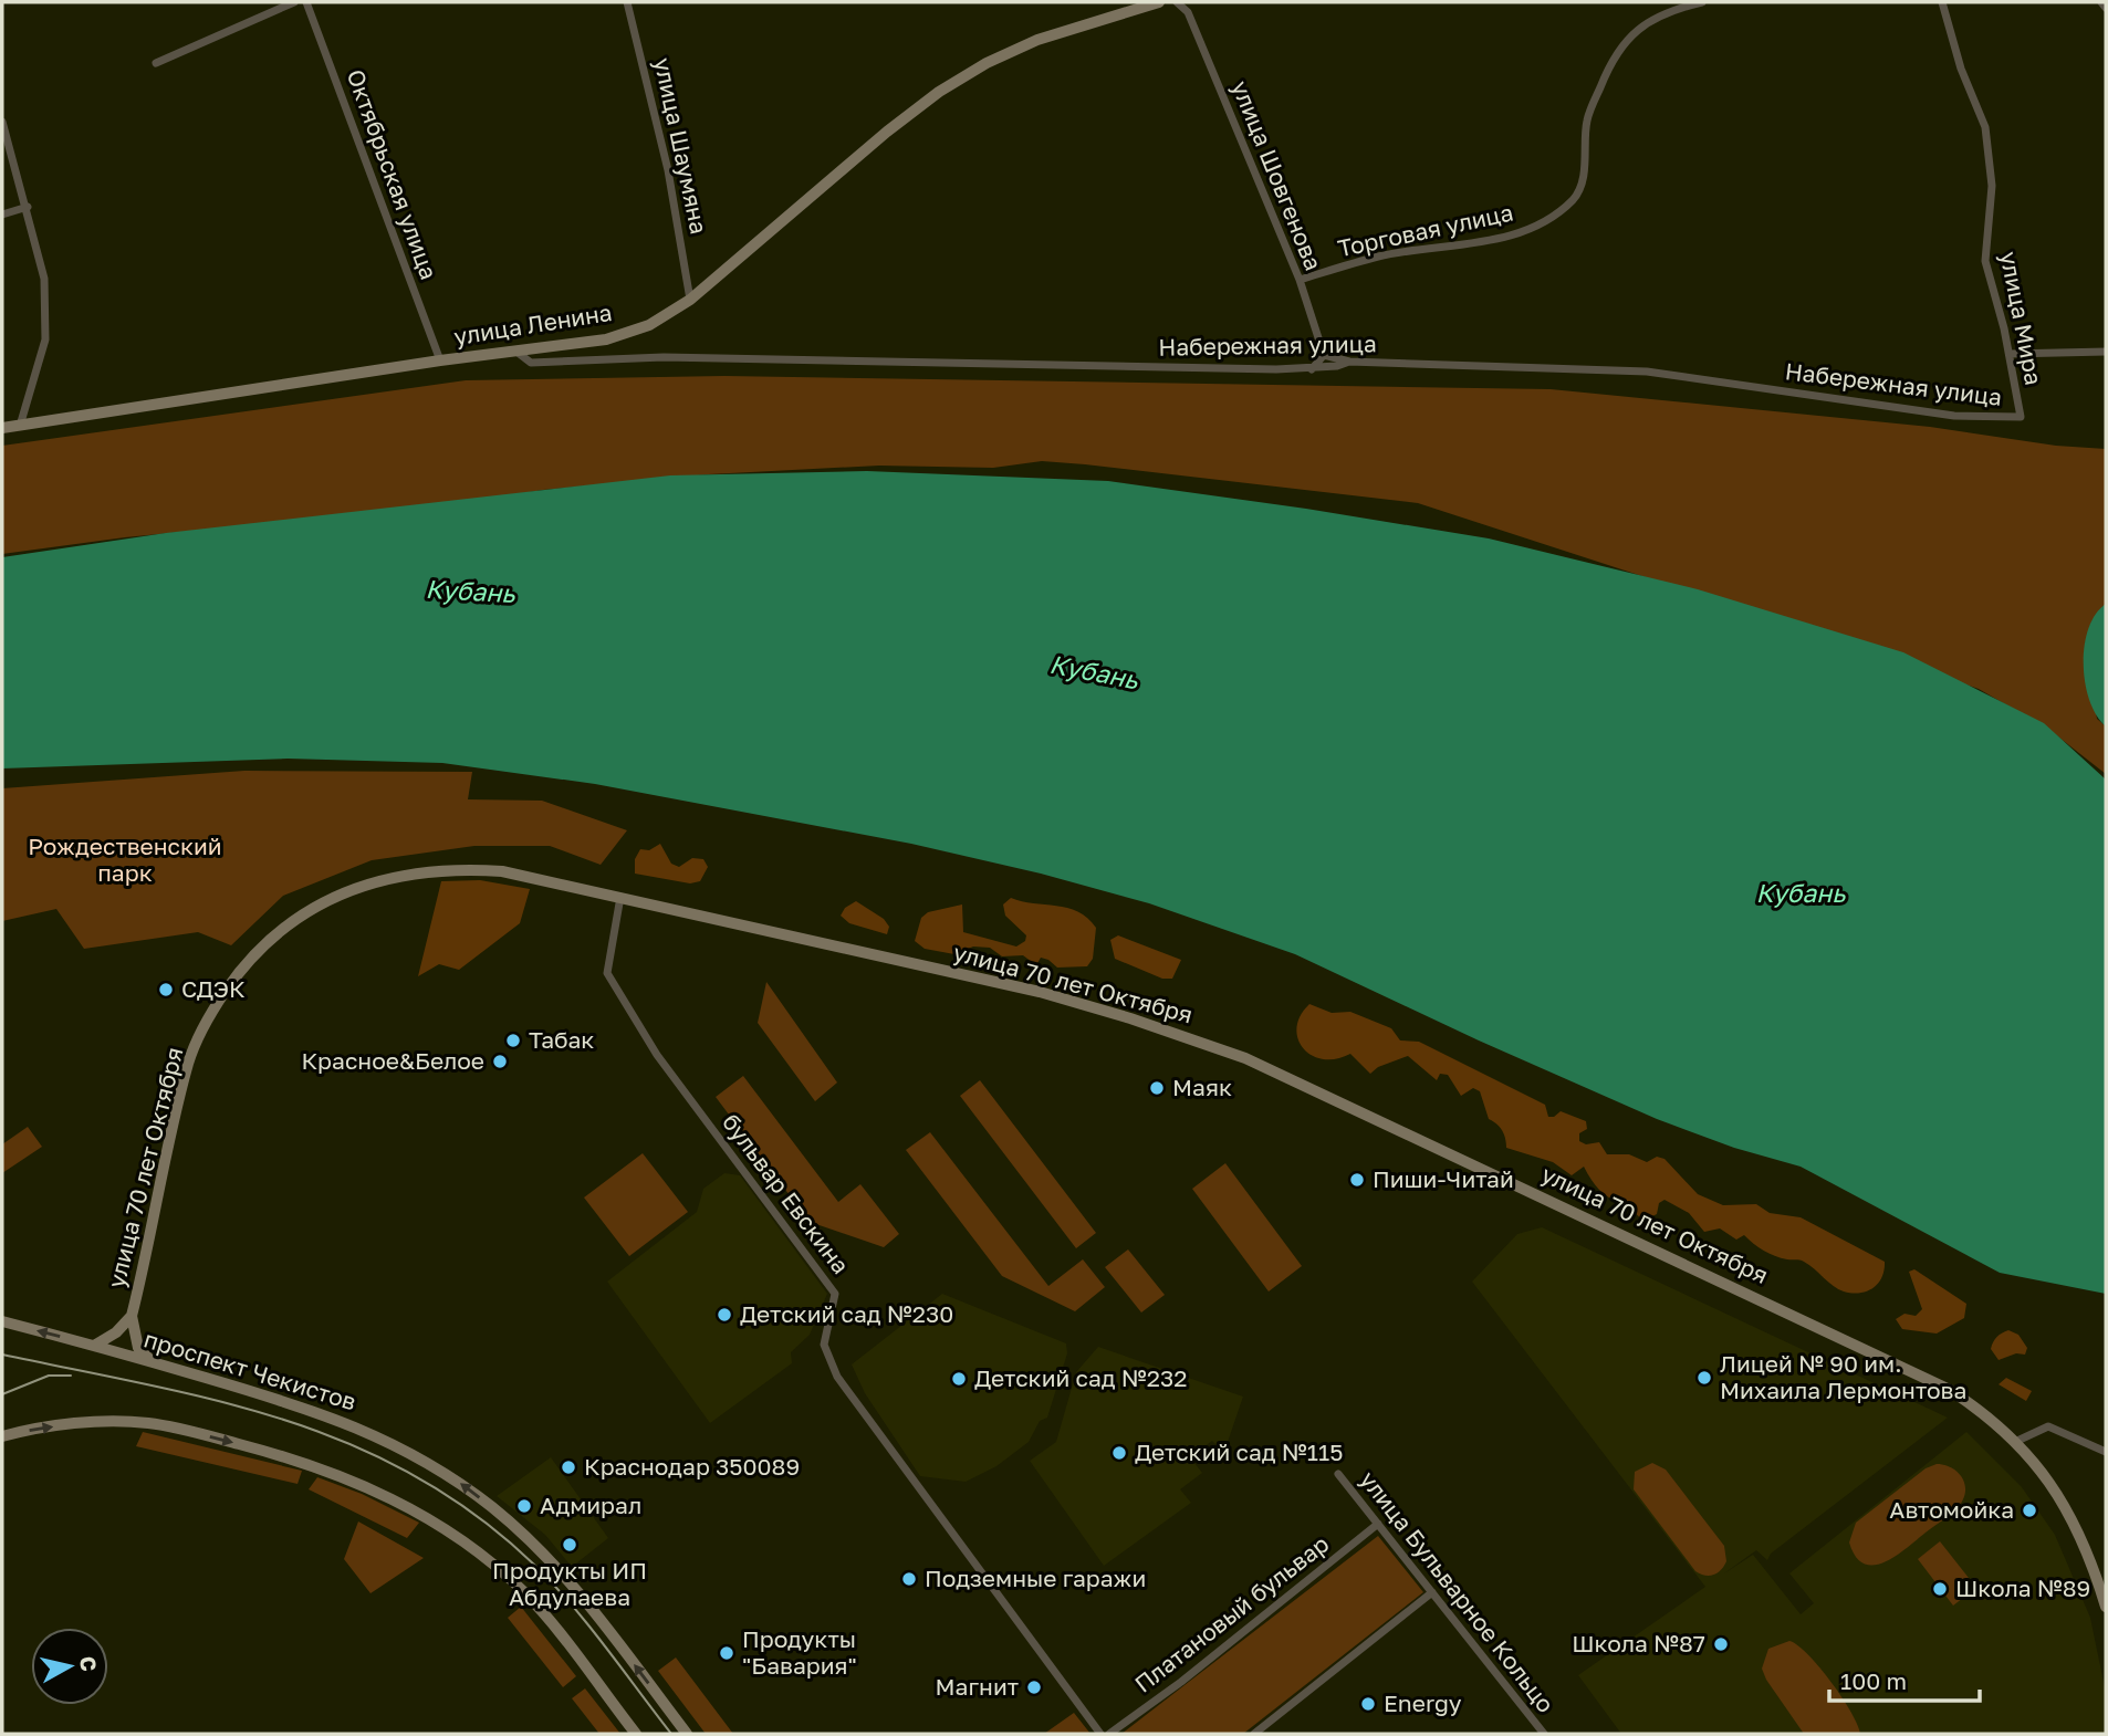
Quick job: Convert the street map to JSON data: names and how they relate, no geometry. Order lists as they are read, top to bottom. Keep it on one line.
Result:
{"streets":{"main road":["улица Ленина","улица 70 лет Октября","проспект Чекистов"],"street":["улица Шаумяна","Октябрьская улица","улица Шовгенова","Торговая улица","улица Мира","Набережная улица","бульвар Евскина","улица Бульварное Кольцо","Платановый бульвар"]},"crossings":[["улица Шаумяна","улица Ленина"],["Октябрьская улица","улица Ленина"],["улица Шовгенова","Торговая улица"],["улица Мира","Набережная улица"],["улица Ленина","Набережная улица"],["улица 70 лет Октября","бульвар Евскина"],["улица 70 лет Октября","проспект Чекистов"],["улица Бульварное Кольцо","Платановый бульвар"]],"water":["Кубань"],"parks":["Рождественский парк"],"places":["СДЭК","Табак","Красное&Белое","Маяк","Пиши-Читай","Детский сад №230","Лицей № 90 им. Михаила Лермонтова","Детский сад №232","Детский сад №115","Краснодар 350089","Адмирал","Автомойка","Продукты ИП Абдулаева","Подземные гаражи","Школа №89","Школа №87","Продукты \"Бавария\"","Магнит","Energy"],"scale_bar":"100 m","north":"right"}
